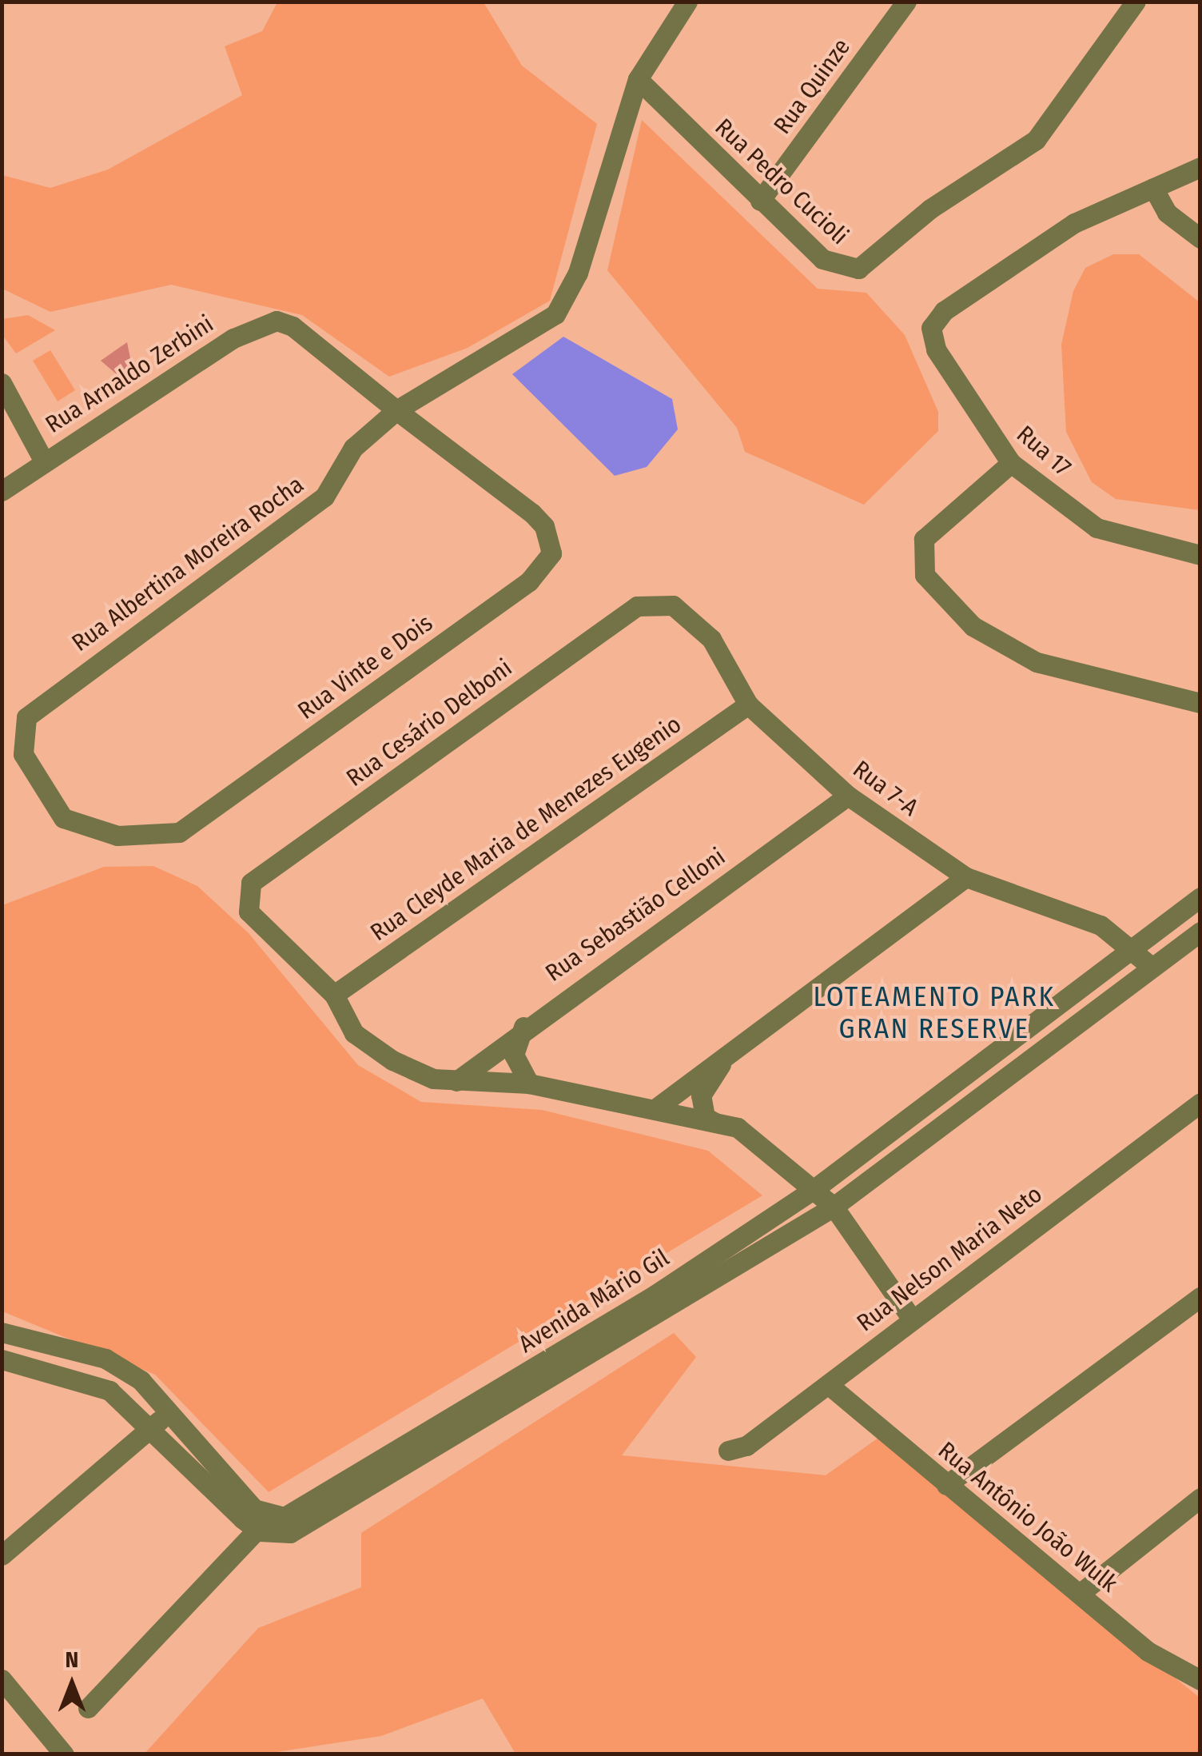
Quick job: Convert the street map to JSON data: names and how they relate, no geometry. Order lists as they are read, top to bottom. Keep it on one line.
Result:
{"streets":{"street":["Rua Quinze","Rua Pedro Cucioli","Rua Arnaldo Zerbini","Rua 17","Rua Albertina Moreira Rocha","Rua Vinte e Dois","Rua Cesário Delboni","Rua 7-A","Rua Cleyde Maria de Menezes Eugenio","Rua Sebastião Celloni","Rua Nelson Maria Neto","Avenida Mário Gil","Rua Antônio João Wulk"]},"crossings":[["Rua Quinze","Rua Pedro Cucioli"],["Rua Pedro Cucioli","Rua Albertina Moreira Rocha"],["Rua Arnaldo Zerbini","Rua Albertina Moreira Rocha"],["Rua Arnaldo Zerbini","Rua Vinte e Dois"],["Rua Albertina Moreira Rocha","Rua Vinte e Dois"],["Rua Cesário Delboni","Rua 7-A"],["Rua Cesário Delboni","Rua Cleyde Maria de Menezes Eugenio"],["Rua 7-A","Rua Cleyde Maria de Menezes Eugenio"],["Rua 7-A","Rua Sebastião Celloni"],["Rua 7-A","Avenida Mário Gil"],["Rua Nelson Maria Neto","Rua Antônio João Wulk"]],"districts":["LOTEAMENTO PARK GRAN RESERVE"],"north":"top"}
